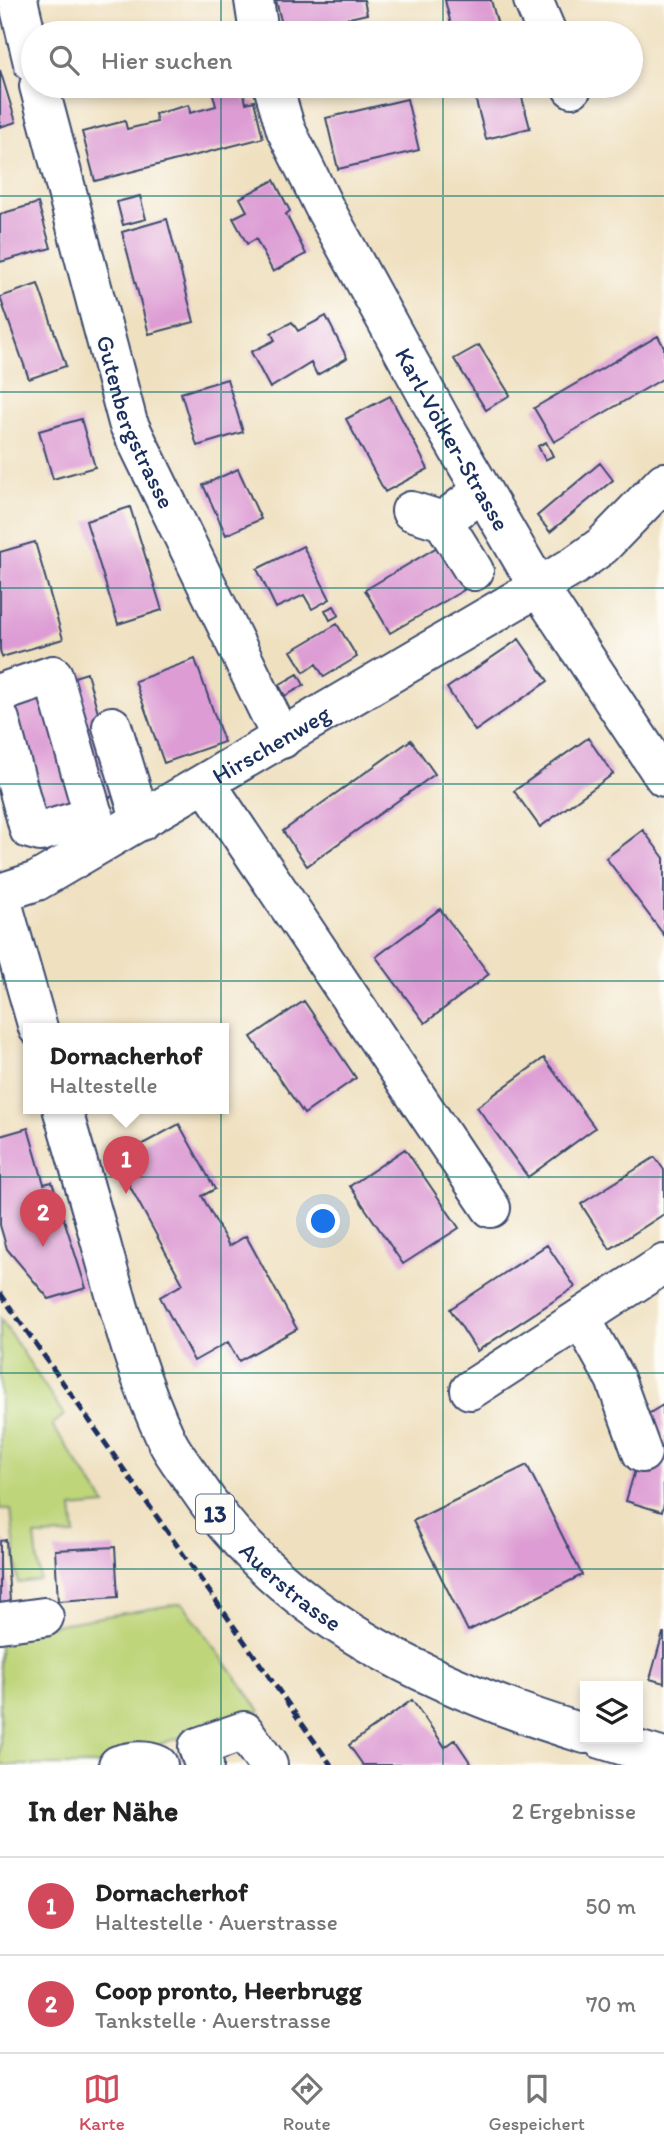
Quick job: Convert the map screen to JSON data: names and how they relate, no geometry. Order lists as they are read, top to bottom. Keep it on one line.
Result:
{"streets":{"street":["Gutenbergstrasse","Karl-Völker-Strasse","Hirschenweg","13","Auerstrasse"]},"crossings":[["Gutenbergstrasse","Hirschenweg"],["Karl-Völker-Strasse","Hirschenweg"]],"page":{"search":"Hier suchen","popup":["Dornacherhof","Haltestelle"],"pins":["1","2"],"heading":["In der Nähe","2 Ergebnisse"],"list":[{"mark":"1","name":"Dornacherhof","note":"Haltestelle · Auerstrasse","value":"50 m"},{"mark":"2","name":"Coop pronto, Heerbrugg","note":"Tankstelle · Auerstrasse","value":"70 m"}],"nav":["Karte","Route","Gespeichert"]}}
